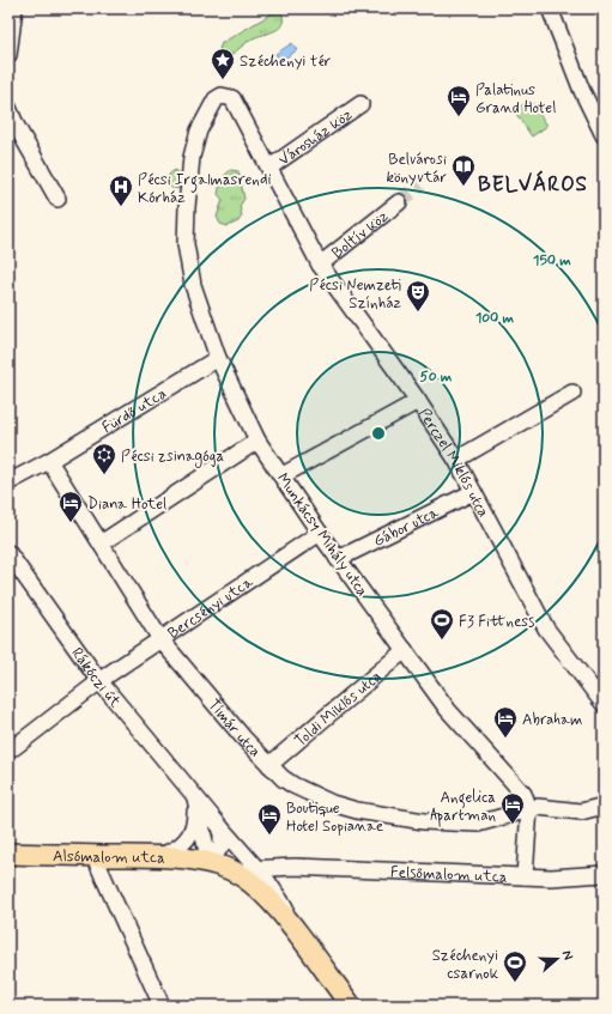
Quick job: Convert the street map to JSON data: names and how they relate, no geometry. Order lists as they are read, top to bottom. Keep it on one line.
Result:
{"streets":{"main road":["Rákóczi út","Alsómalom utca"],"street":["Városház köz","Boltív köz","Fürdő utca","Perczel Miklós utca","Gábor utca","Munkácsy Mihály utca","Bercsényi utca","Toldi Miklós utca","Tímár utca","Felsőmalom utca"]},"crossings":[["Városház köz","Perczel Miklós utca"],["Boltív köz","Perczel Miklós utca"],["Fürdő utca","Munkácsy Mihály utca"],["Fürdő utca","Tímár utca"],["Perczel Miklós utca","Gábor utca"],["Perczel Miklós utca","Munkácsy Mihály utca"],["Gábor utca","Munkácsy Mihály utca"],["Munkácsy Mihály utca","Bercsényi utca"],["Munkácsy Mihály utca","Toldi Miklós utca"],["Munkácsy Mihály utca","Tímár utca"],["Bercsényi utca","Rákóczi út"],["Bercsényi utca","Tímár utca"],["Rákóczi út","Alsómalom utca"],["Rákóczi út","Felsőmalom utca"],["Toldi Miklós utca","Tímár utca"]],"districts":["BELVÁROS"],"places":{"place":["Széchenyi tér"],"hotel":["Palatinus Grand Hotel","Diana Hotel","Abraham","Angelica Apartman","Boutique Hotel Sopianae"],"library":["Belvárosi könyvtár"],"hospital":["Pécsi Irgalmasrendi Kórház"],"theatre":["Pécsi Nemzeti Színház"],"synagogue":["Pécsi zsinagóga"],"sports":["F3 Fittness","Széchenyi csarnok"]},"north":"right","rings":["150 m","100 m","50 m"]}
